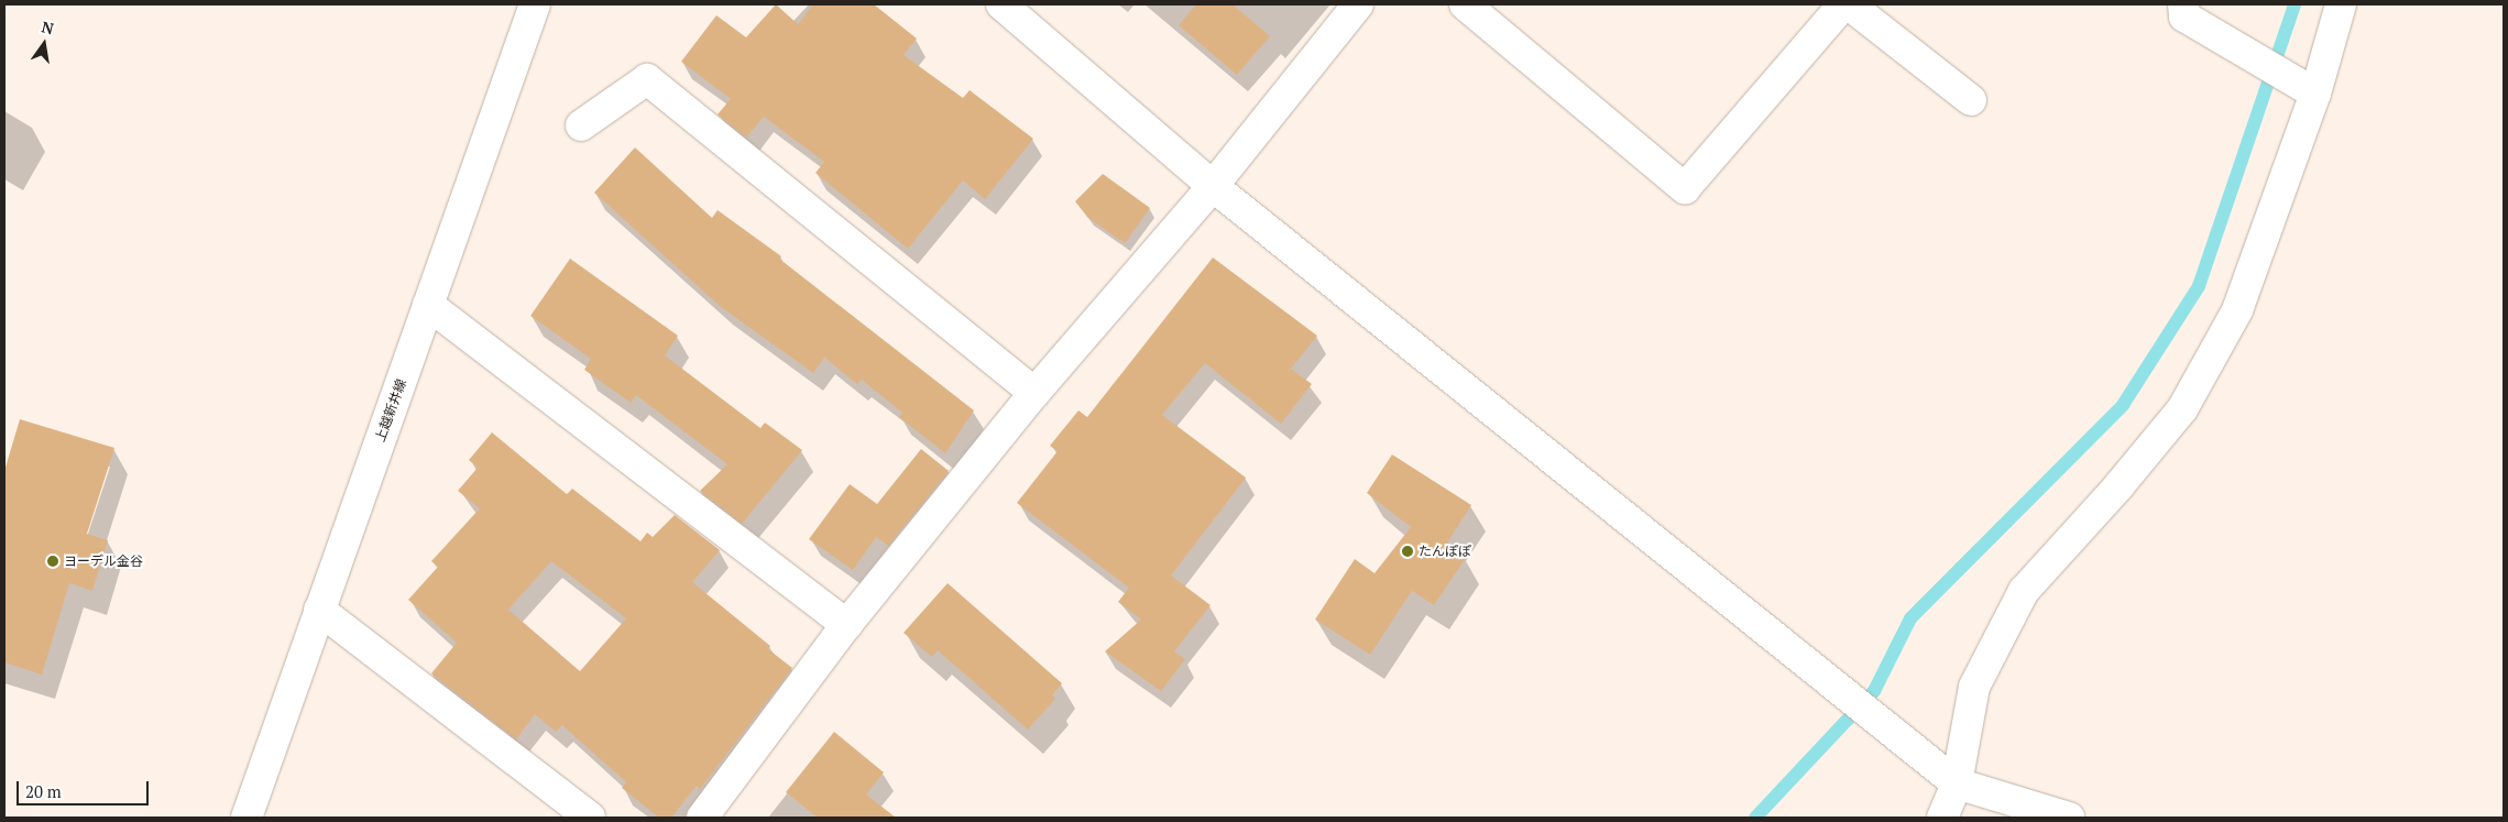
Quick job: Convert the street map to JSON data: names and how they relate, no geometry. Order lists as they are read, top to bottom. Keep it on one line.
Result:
{"streets":{"street":["上越新井線"]},"places":["たんぽぽ","ヨーデル金谷"],"scale_bar":"20 m","north":"top"}
